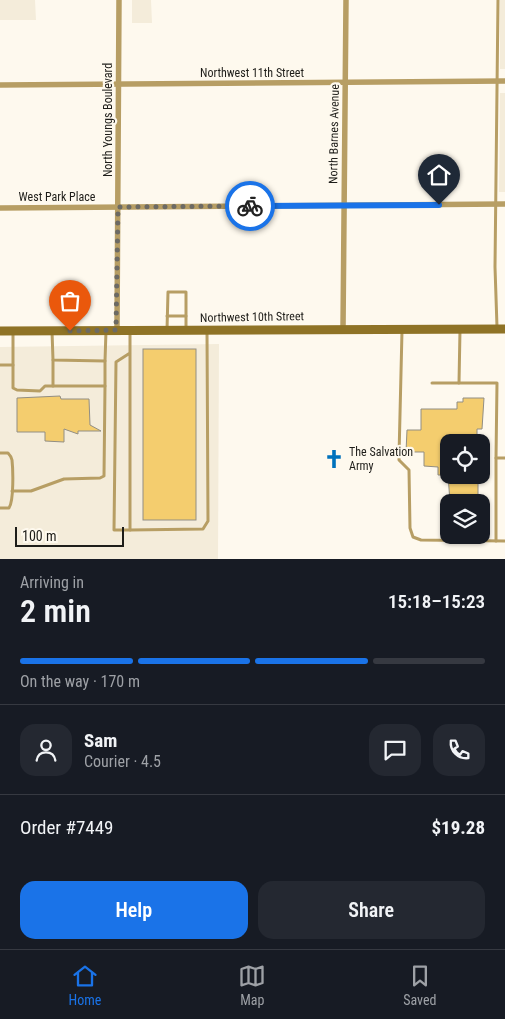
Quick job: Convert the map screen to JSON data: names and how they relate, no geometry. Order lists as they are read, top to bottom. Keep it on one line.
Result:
{"streets":{"main road":["Northwest 10th Street"],"street":["Northwest 11th Street","North Youngs Boulevard","North Barnes Avenue","West Park Place"]},"crossings":[["Northwest 11th Street","North Youngs Boulevard"],["Northwest 11th Street","North Barnes Avenue"],["North Youngs Boulevard","West Park Place"],["North Youngs Boulevard","Northwest 10th Street"],["North Barnes Avenue","West Park Place"],["North Barnes Avenue","Northwest 10th Street"]],"places":{"church":["The Salvation Army"]},"scale_bar":"100 m","page":{"scale":"100 m","heading":["2 min","Arriving in","15:18–15:23"],"panel":["Sam","Courier · 4.5","Order #7449","$19.28"],"bar":"On the way · 170 m","buttons":["Help","Share"],"tabs":["Home","Map","Saved"]}}
